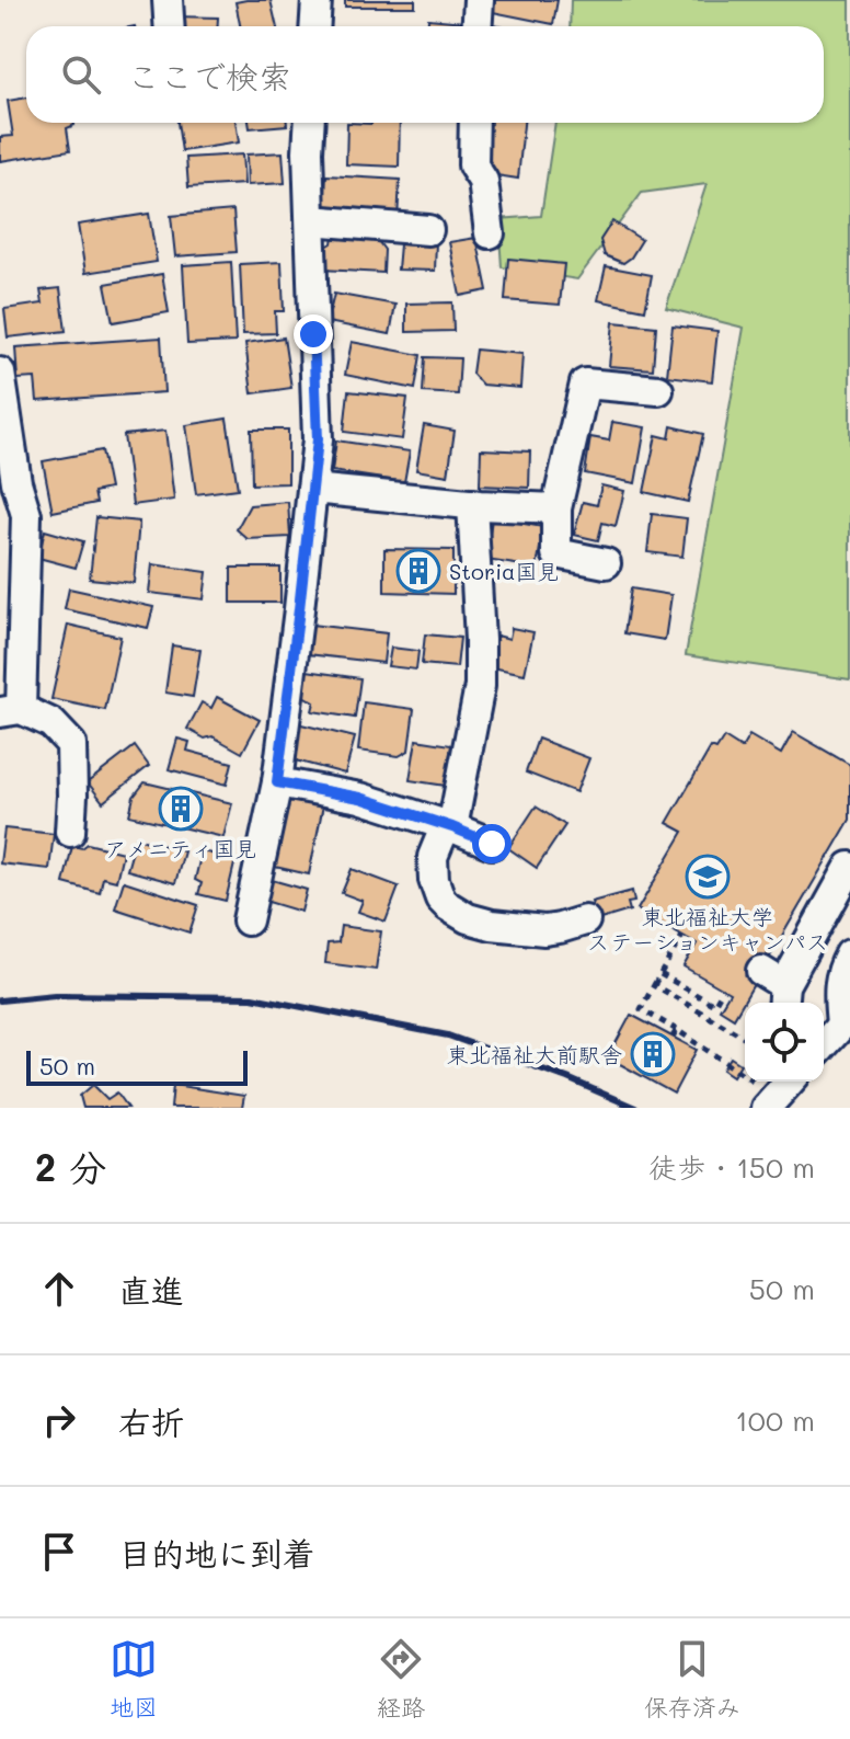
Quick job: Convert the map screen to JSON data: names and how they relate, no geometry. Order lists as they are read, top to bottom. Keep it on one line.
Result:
{"places":{"building":["Storia国見","アメニティ国見","東北福祉大前駅舎"],"school or university":["東北福祉大学 ステーションキャンパス"]},"scale_bar":"50 m","page":{"search":"ここで検索","scale":"50 m","heading":["2 分","徒歩 · 150 m"],"list":[["直進","50 m"],["右折","100 m"],"目的地に到着"],"nav":["地図","経路","保存済み"]}}
